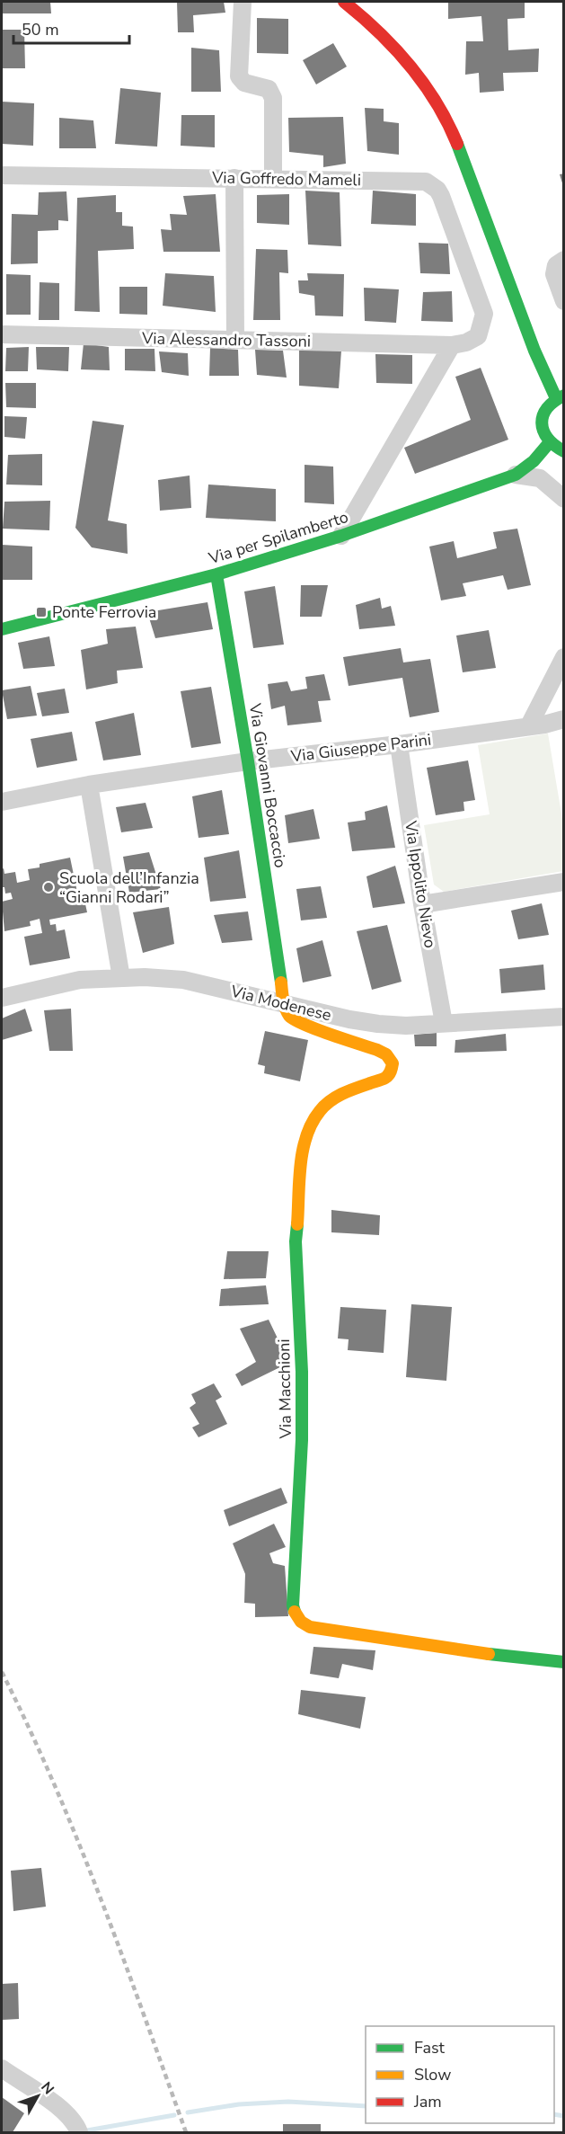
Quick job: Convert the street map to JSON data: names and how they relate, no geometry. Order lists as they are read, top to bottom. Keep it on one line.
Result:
{"streets":{"street":["Via Goffredo Mameli","Via Alessandro Tassoni","Via per Spilamberto","Via Giuseppe Parini","Via Giovanni Boccaccio","Via Ippolito Nievo","Via Modenese","Via Macchioni"]},"crossings":[["Via Goffredo Mameli","Via Alessandro Tassoni"],["Via per Spilamberto","Via Giovanni Boccaccio"],["Via Giuseppe Parini","Via Giovanni Boccaccio"],["Via Giuseppe Parini","Via Ippolito Nievo"],["Via Giovanni Boccaccio","Via Modenese"],["Via Giovanni Boccaccio","Via Macchioni"],["Via Ippolito Nievo","Via Modenese"],["Via Modenese","Via Macchioni"]],"places":{"transit":["Ponte Ferrovia"],"other":["Scuola dell’Infanzia “Gianni Rodari”"]},"legend":["Fast","Slow","Jam"],"scale_bar":"50 m","north":"top right"}
